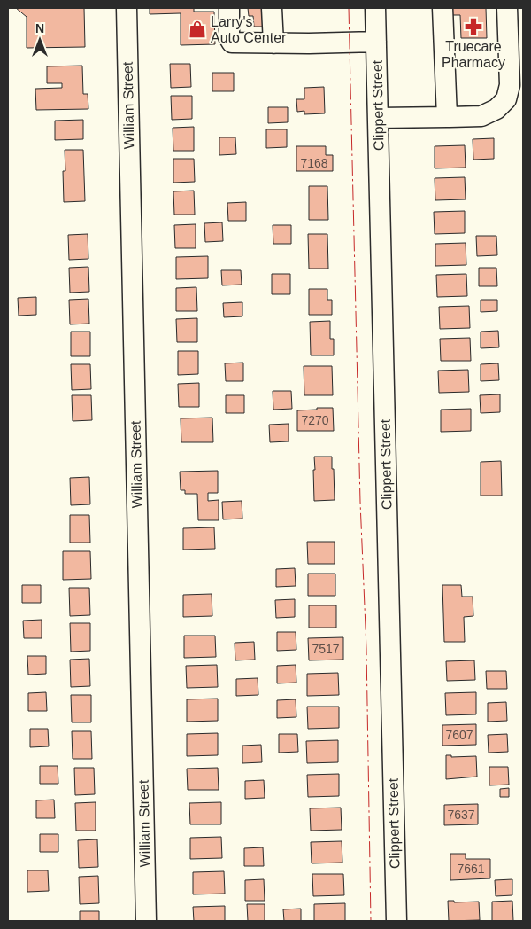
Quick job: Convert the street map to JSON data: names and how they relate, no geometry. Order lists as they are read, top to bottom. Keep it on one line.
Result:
{"streets":{"street":["William Street","Clippert Street"]},"places":{"pharmacy":["Truecare Pharmacy"],"shop":["Larry's Auto Center"]},"house_numbers":["7168","7270","7517","7607","7637","7661"],"north":"top"}
